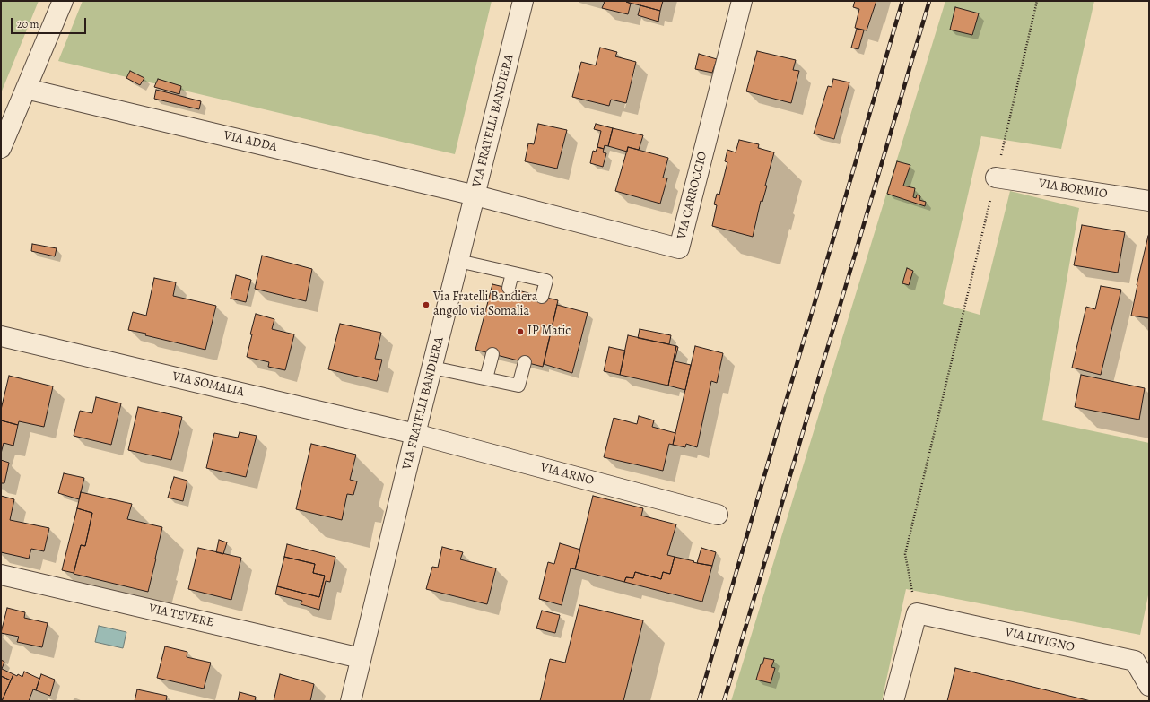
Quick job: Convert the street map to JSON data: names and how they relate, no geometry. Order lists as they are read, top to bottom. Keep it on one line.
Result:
{"streets":{"street":["VIA FRATELLI BANDIERA","VIA ADDA","VIA BORMIO","VIA CARROCCIO","VIA SOMALIA","VIA ARNO","VIA TEVERE","VIA LIVIGNO"]},"crossings":[["VIA FRATELLI BANDIERA","VIA ADDA"],["VIA FRATELLI BANDIERA","VIA CARROCCIO"],["VIA FRATELLI BANDIERA","VIA SOMALIA"],["VIA FRATELLI BANDIERA","VIA ARNO"],["VIA FRATELLI BANDIERA","VIA TEVERE"],["VIA ADDA","VIA CARROCCIO"],["VIA SOMALIA","VIA ARNO"]],"places":["Via Fratelli Bandiera angolo via Somalia","IP Matic"],"scale_bar":"20 m"}
